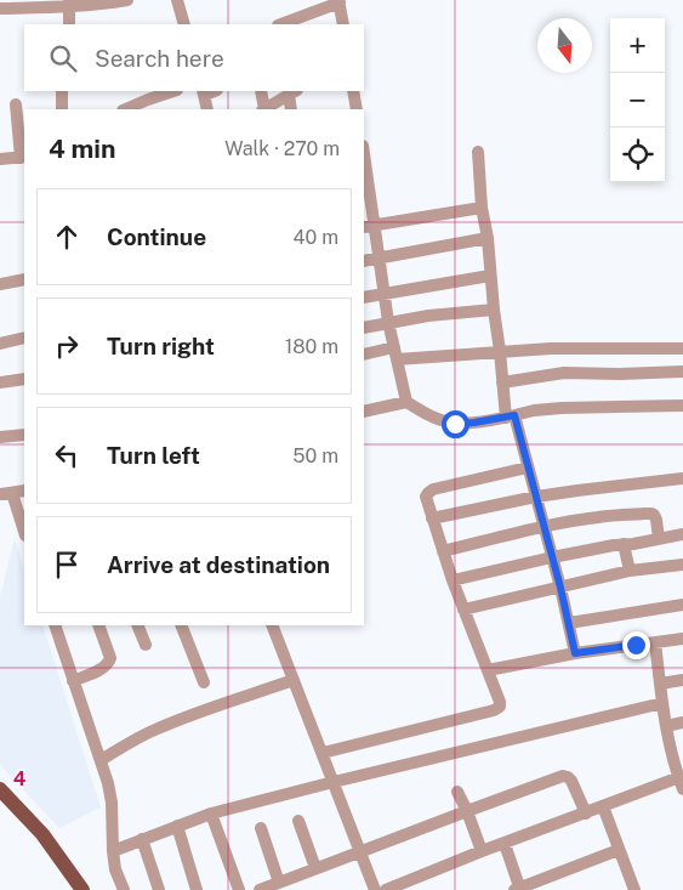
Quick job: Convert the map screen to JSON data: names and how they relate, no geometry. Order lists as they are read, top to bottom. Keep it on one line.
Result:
{"north":"bottom","page":{"map_buttons":["+","−"],"search":"Search here","heading":["4 min","Walk · 270 m"],"list":[["Continue","40 m"],["Turn right","180 m"],["Turn left","50 m"],"Arrive at destination"]},"grid":{"rows":["4"]}}
